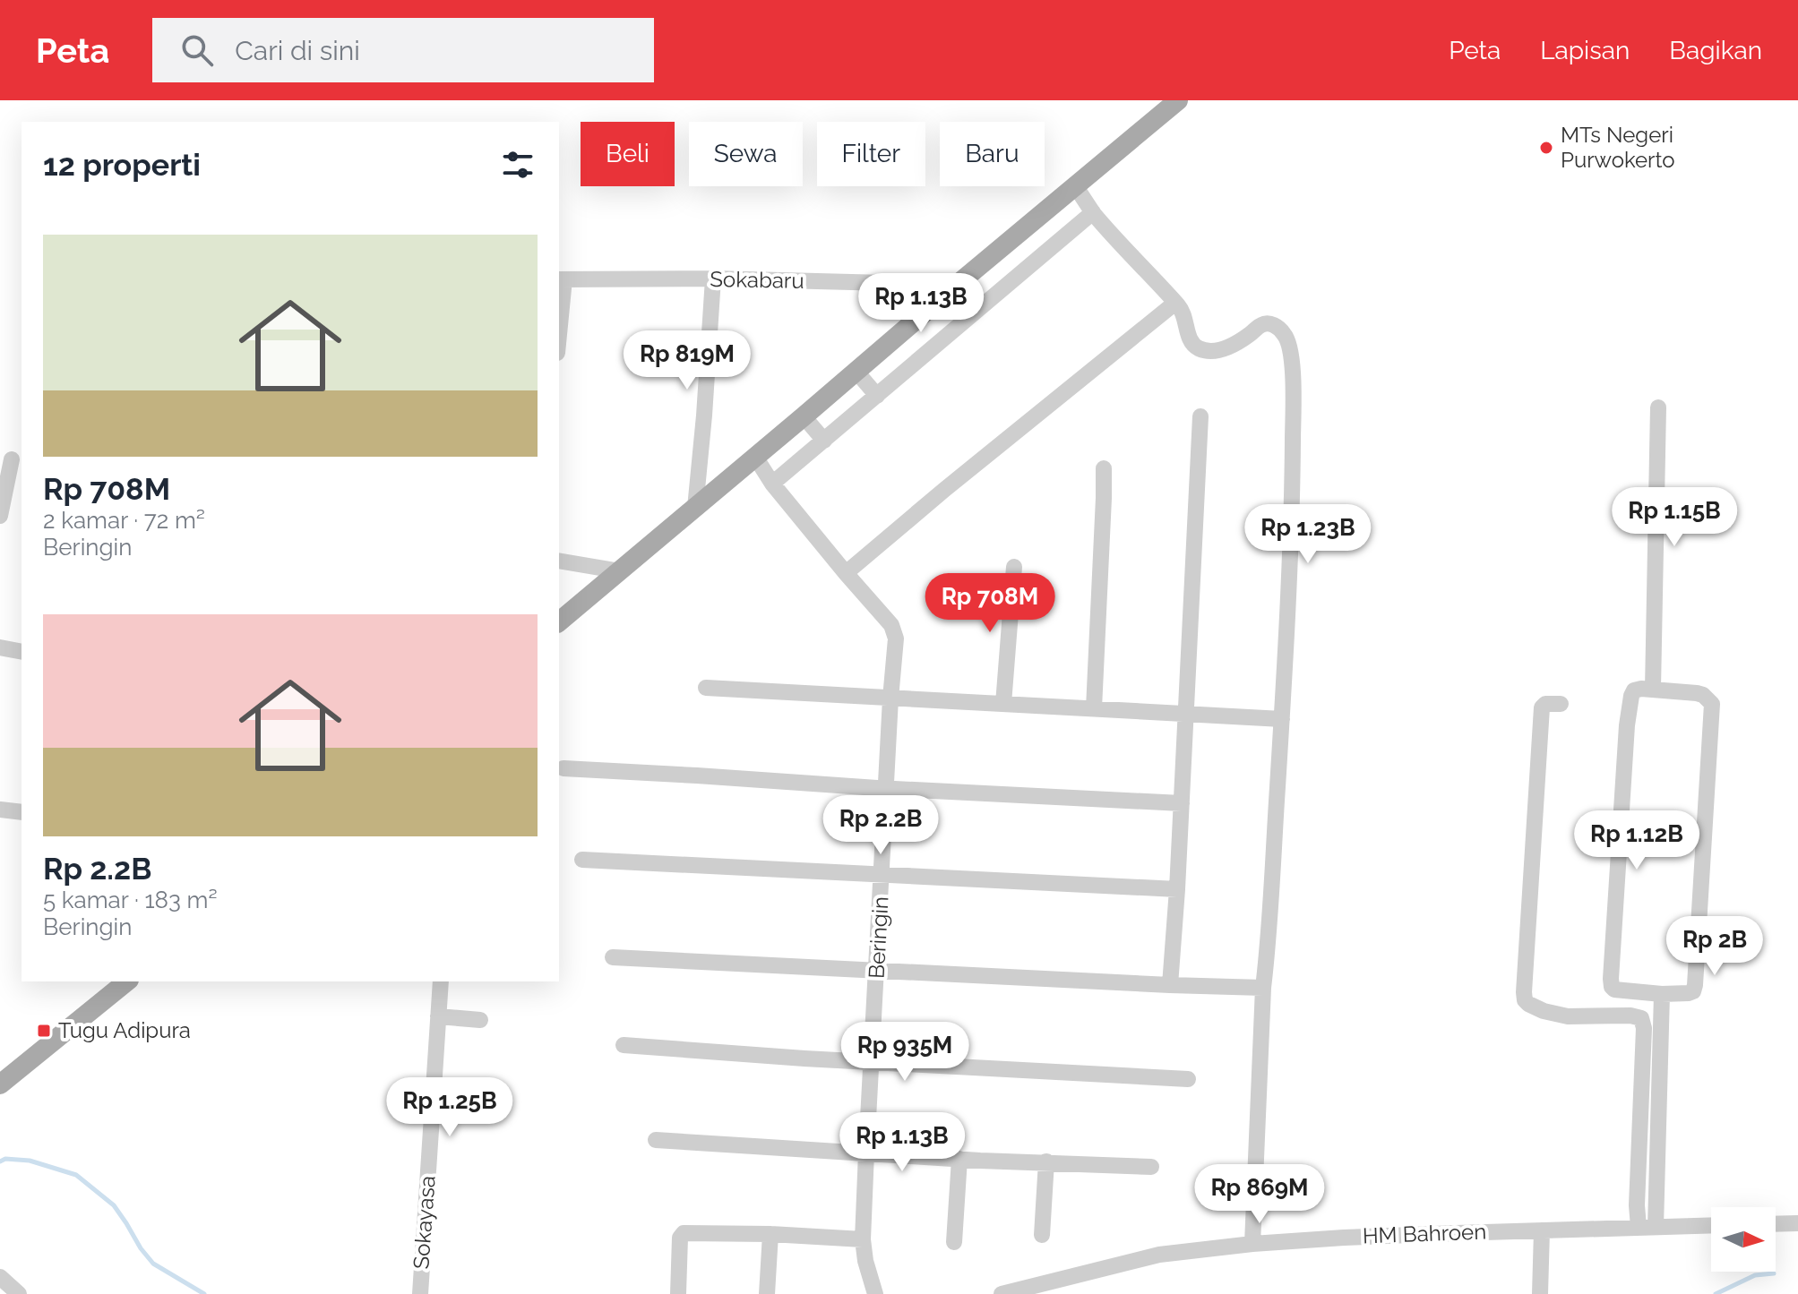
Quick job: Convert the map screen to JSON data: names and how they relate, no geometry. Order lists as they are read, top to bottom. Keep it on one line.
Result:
{"streets":{"street":["Sokabaru","Beringin","Sokayasa","HM Bahroen"]},"places":{"other":["MTs Negeri Purwokerto"],"transit":["Tugu Adipura"]},"north":"right","page":{"header":"Peta","search":"Cari di sini","nav":["Peta","Lapisan","Bagikan"],"chip":["Beli","Sewa","Filter","Baru"],"heading":"12 properti","list":[{"name":"Rp 708M","note":"2 kamar · 72 m² · Beringin"},{"name":"Rp 2.2B","note":"5 kamar · 183 m² · Beringin"}],"price":["Rp 1.13B","Rp 819M","Rp 1.15B","Rp 1.23B","Rp 708M","Rp 2.2B","Rp 1.12B","Rp 2B","Rp 935M","Rp 1.25B","Rp 1.13B","Rp 869M"]}}
